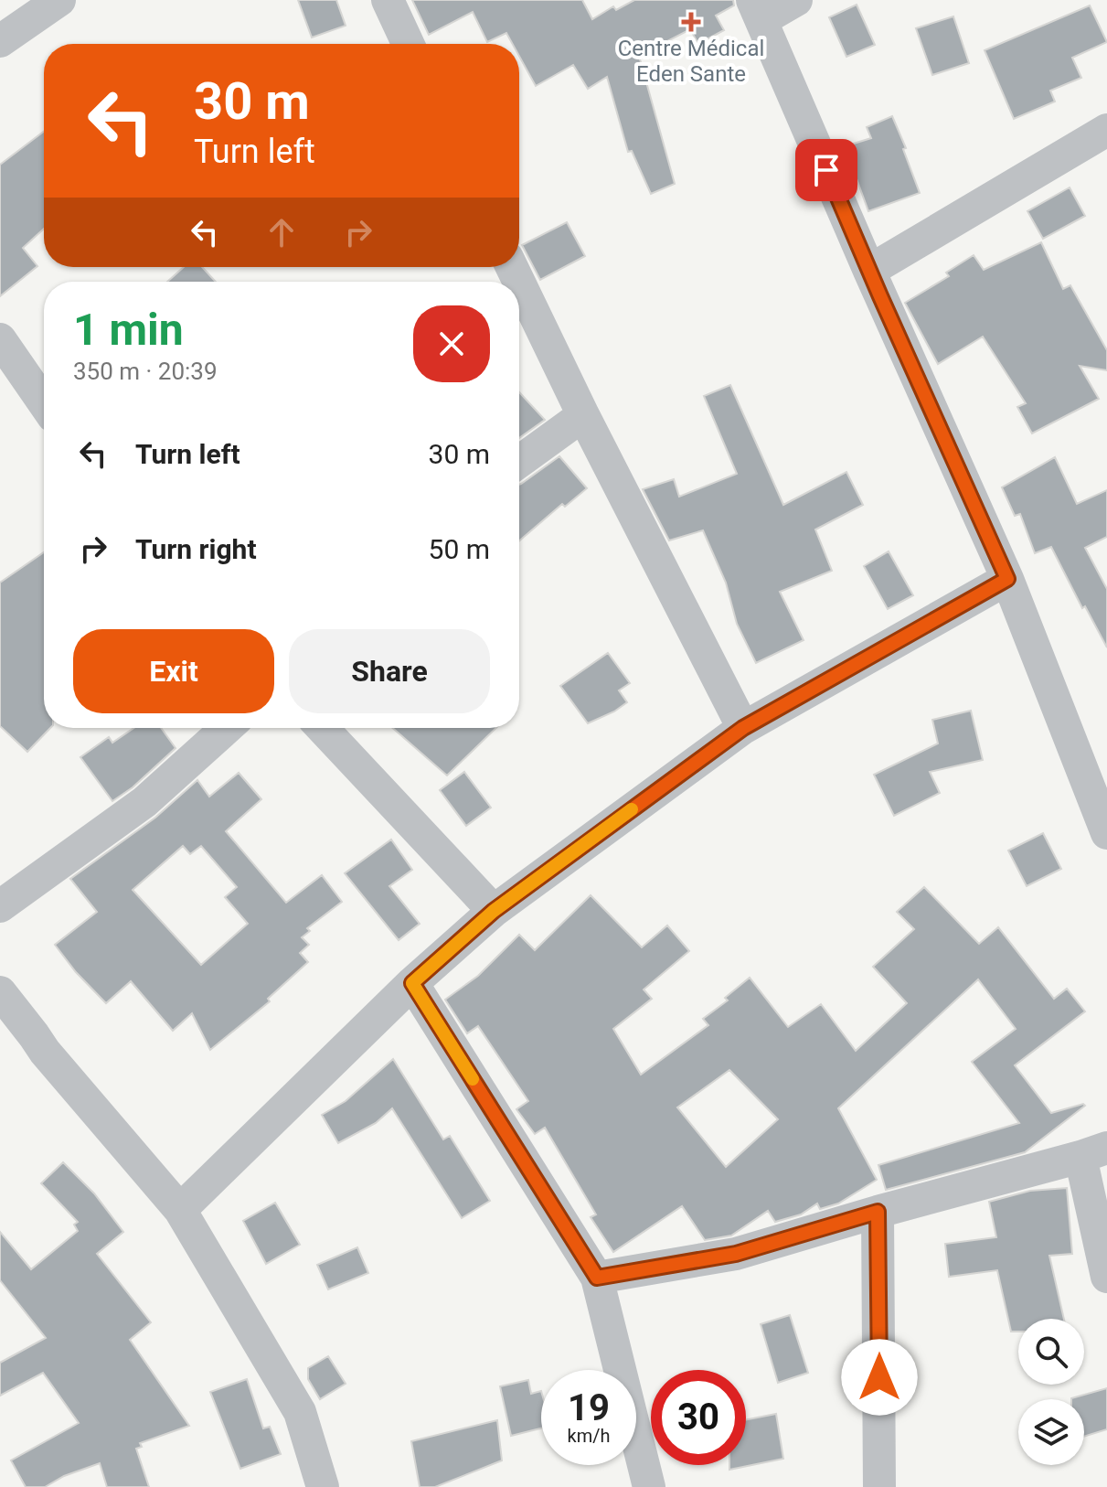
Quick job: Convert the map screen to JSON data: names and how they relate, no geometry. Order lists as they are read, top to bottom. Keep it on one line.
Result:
{"places":{"health":["Centre Médical Eden Sante"]},"page":{"turn":["30 m","Turn left"],"heading":["1 min","350 m · 20:39"],"list":[{"name":"Turn left","value":"30 m"},{"name":"Turn right","value":"50 m"}],"buttons":["Exit","Share"],"speed":"19 km/h","limit":"30"}}
